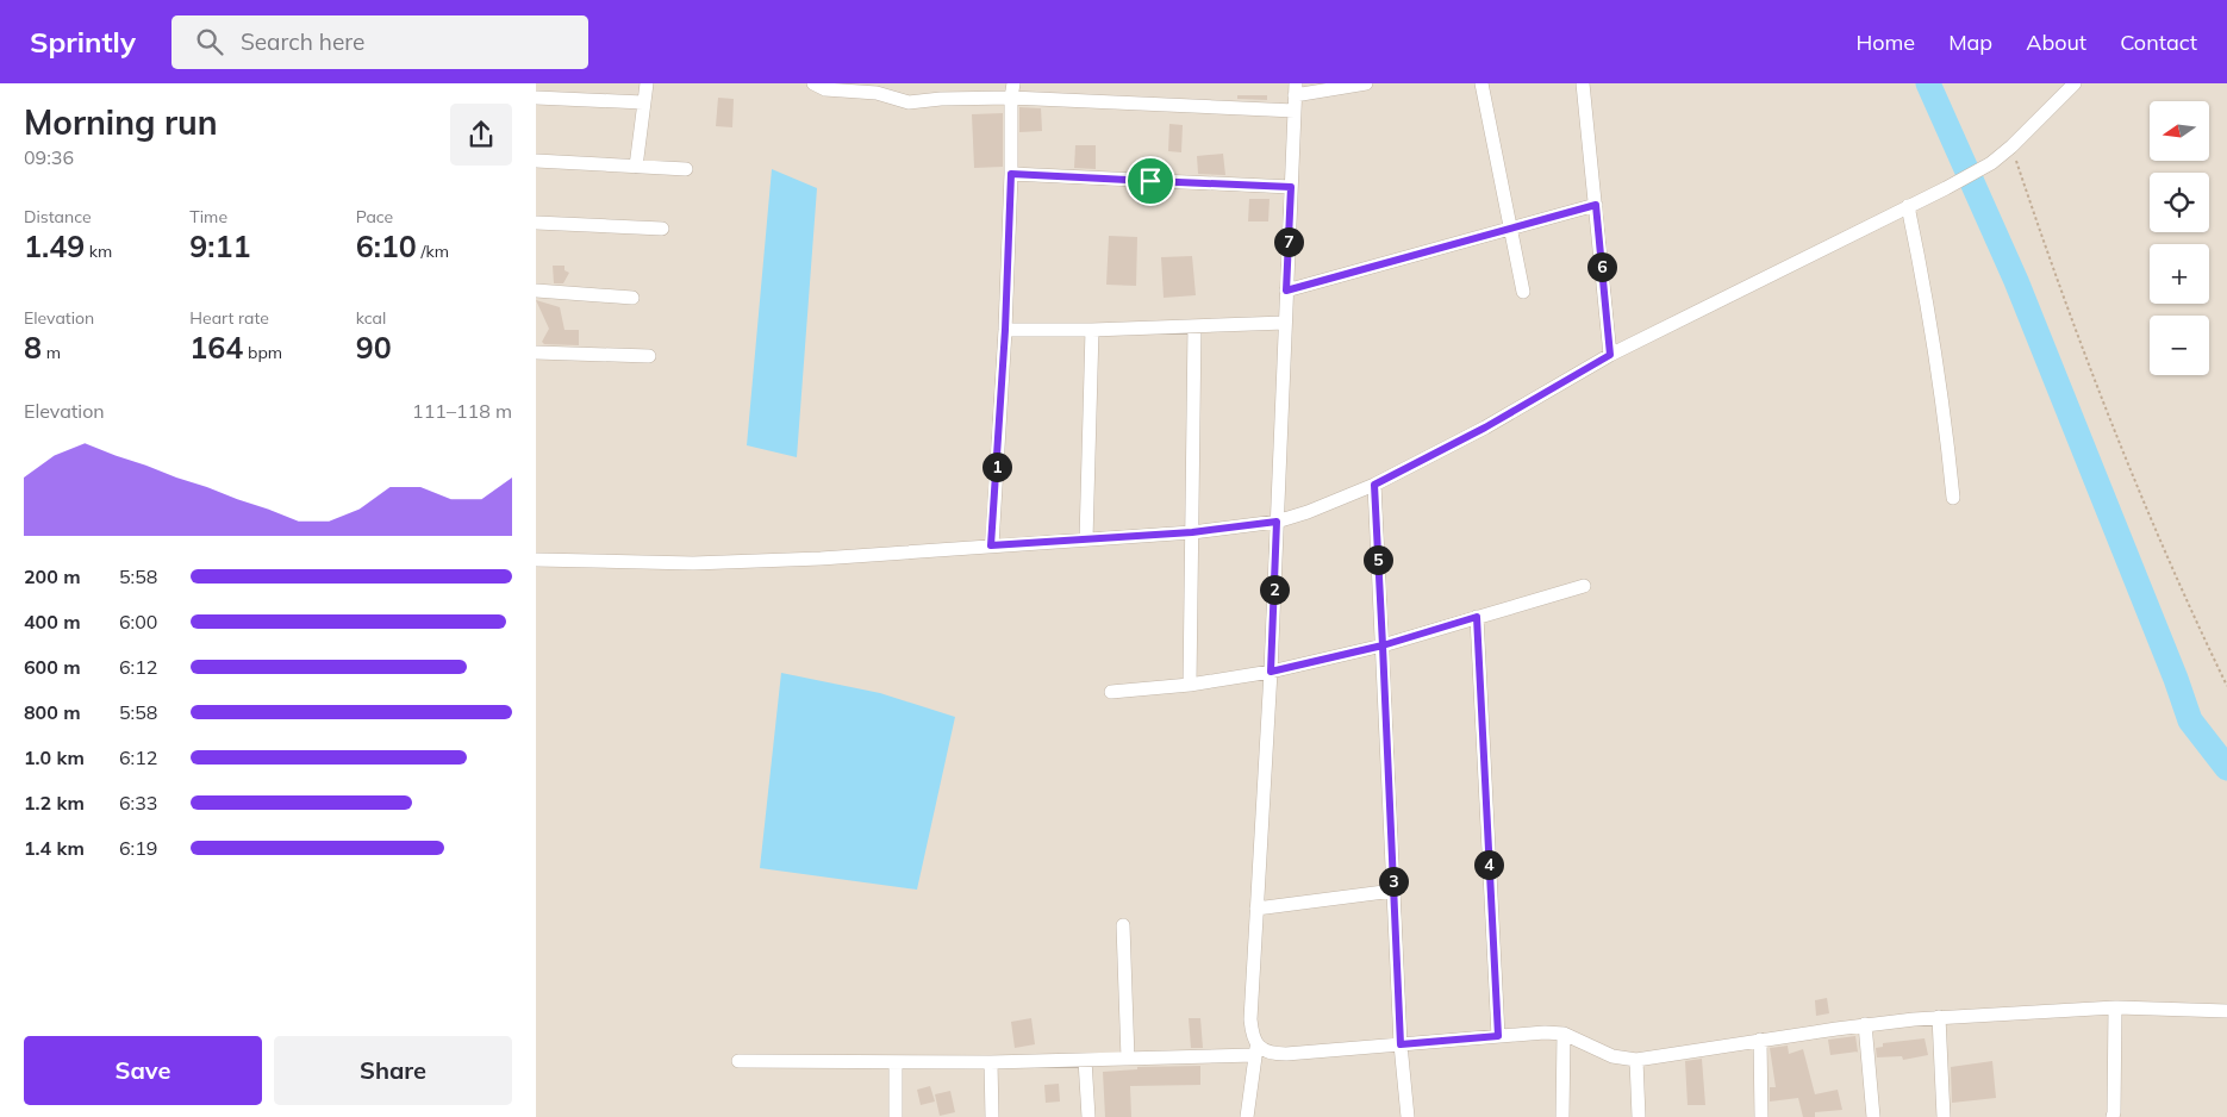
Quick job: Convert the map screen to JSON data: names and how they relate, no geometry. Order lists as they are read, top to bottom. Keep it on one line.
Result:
{"north":"left","page":{"header":"Sprintly","search":"Search here","nav":["Home","Map","About","Contact"],"heading":["Morning run","09:36"],"map_buttons":["+","−"],"stats":[["Distance","1.49 km"],["Time","9:11"],["Pace","6:10 /km"],["Elevation","8 m"],["Heart rate","164 bpm"],["kcal","90"]],"pins":["7","6","1","5","2","4","3"],"chart":["Elevation","111–118 m"],"list":[{"name":"200 m","note":"5:58"},{"name":"400 m","note":"6:00"},{"name":"600 m","note":"6:12"},{"name":"800 m","note":"5:58"},{"name":"1.0 km","note":"6:12"},{"name":"1.2 km","note":"6:33"},{"name":"1.4 km","note":"6:19"}],"buttons":["Save","Share"]}}
